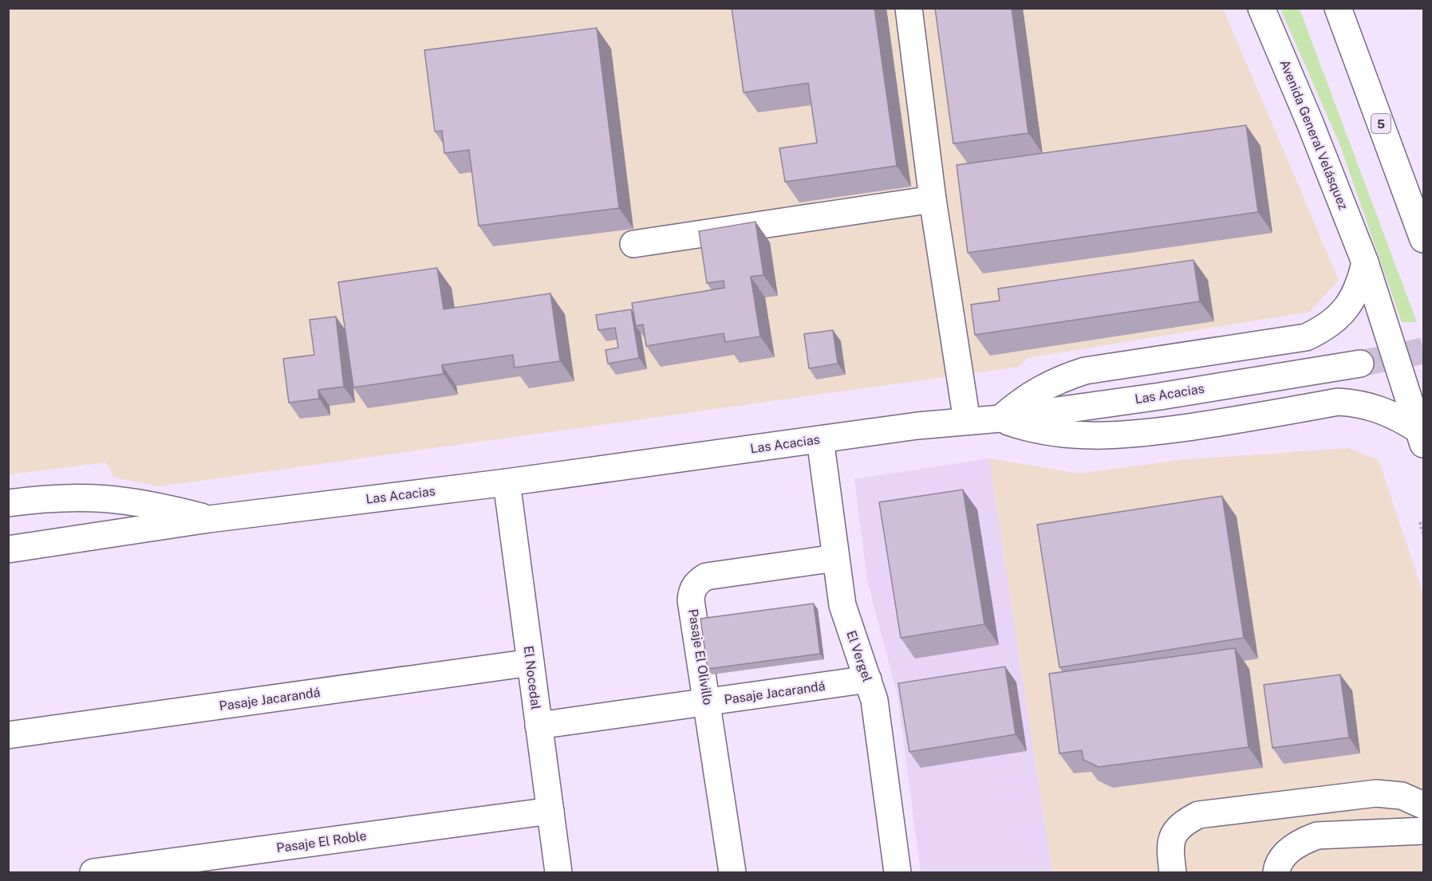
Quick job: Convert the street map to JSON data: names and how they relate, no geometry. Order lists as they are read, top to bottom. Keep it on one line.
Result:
{"streets":{"main road":["5","Avenida General Velásquez","Las Acacias","El Vergel","Pasaje El Olivillo","El Nocedal","Pasaje Jacarandá","Pasaje El Roble"]},"crossings":[["Las Acacias","El Vergel"],["Las Acacias","El Nocedal"],["El Vergel","Pasaje El Olivillo"],["El Vergel","Pasaje Jacarandá"],["Pasaje El Olivillo","Pasaje Jacarandá"],["El Nocedal","Pasaje Jacarandá"],["El Nocedal","Pasaje El Roble"]]}
